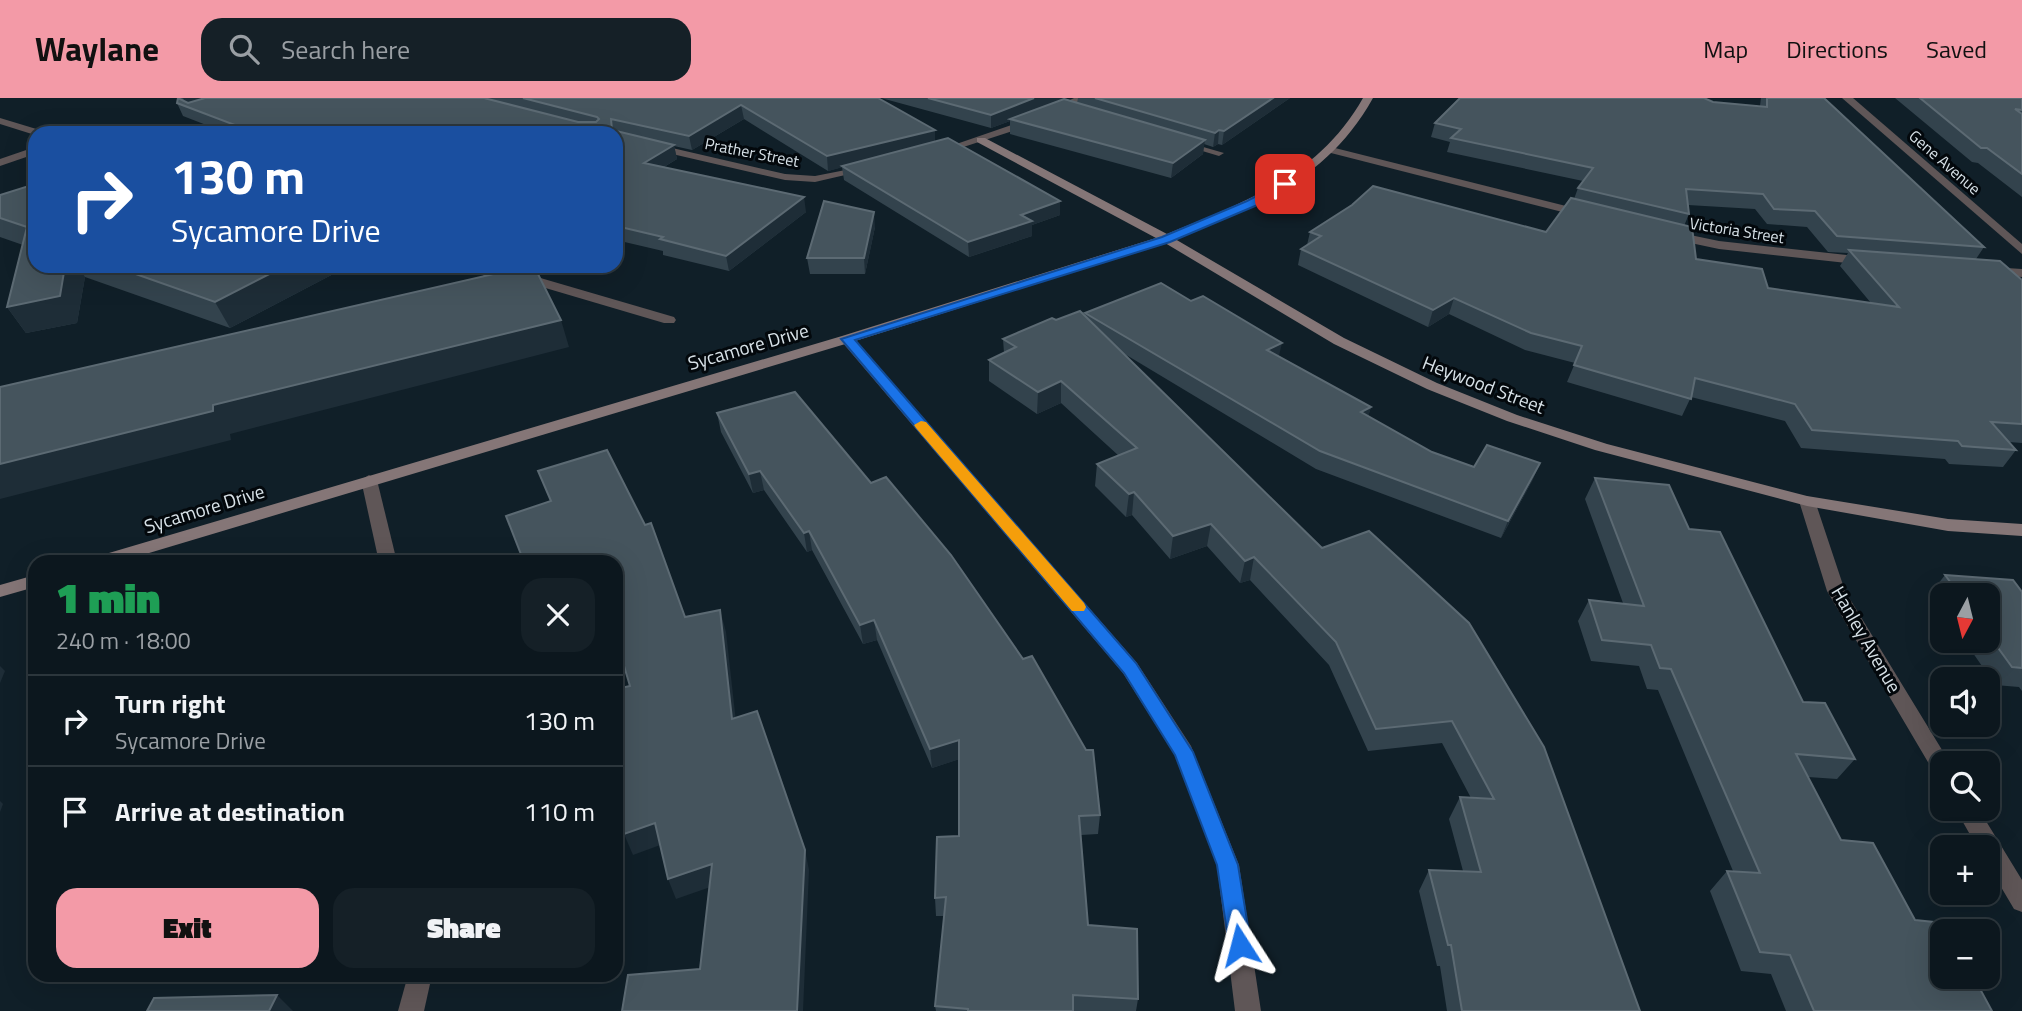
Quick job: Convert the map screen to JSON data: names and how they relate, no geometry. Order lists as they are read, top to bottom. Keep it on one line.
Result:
{"streets":{"main road":["Sycamore Drive","Heywood Street"],"street":["Prather Street","Gene Avenue","Victoria Street","Hanley Avenue"]},"crossings":[["Sycamore Drive","Heywood Street"],["Heywood Street","Hanley Avenue"]],"north":"bottom","page":{"header":"Waylane","search":"Search here","nav":["Map","Directions","Saved"],"turn":["130 m","Sycamore Drive"],"heading":["1 min","240 m · 18:00"],"map_buttons":["+","−"],"list":[{"name":"Turn right","note":"Sycamore Drive","value":"130 m"},{"name":"Arrive at destination","value":"110 m"}],"buttons":["Exit","Share"]}}
